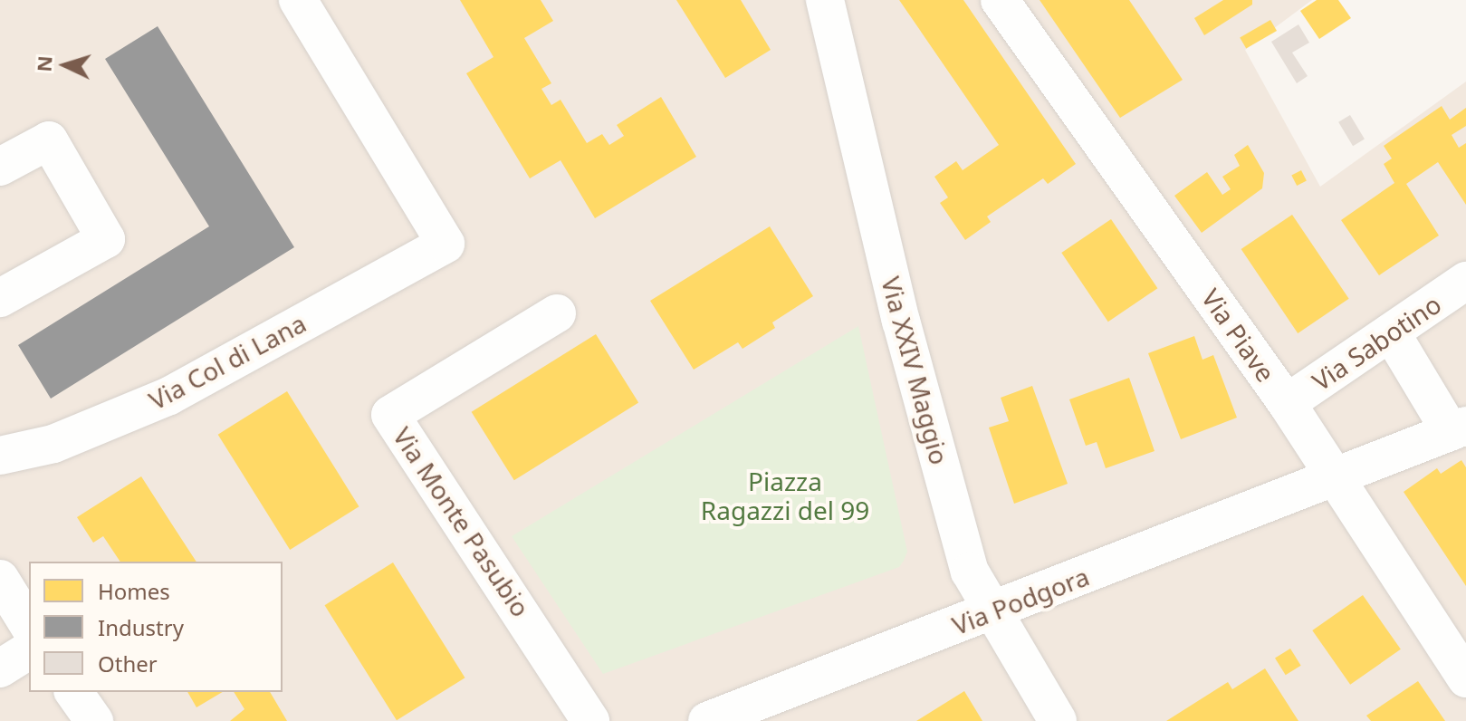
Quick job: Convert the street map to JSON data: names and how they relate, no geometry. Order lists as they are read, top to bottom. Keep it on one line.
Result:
{"streets":{"street":["Via Piave","Via Sabotino","Via Col di Lana","Via XXIV Maggio","Via Monte Pasubio","Via Podgora"]},"crossings":[["Via Piave","Via Sabotino"],["Via Piave","Via Podgora"],["Via XXIV Maggio","Via Podgora"]],"parks":["Piazza Ragazzi del 99"],"legend":["Homes","Industry","Other"],"north":"left"}
